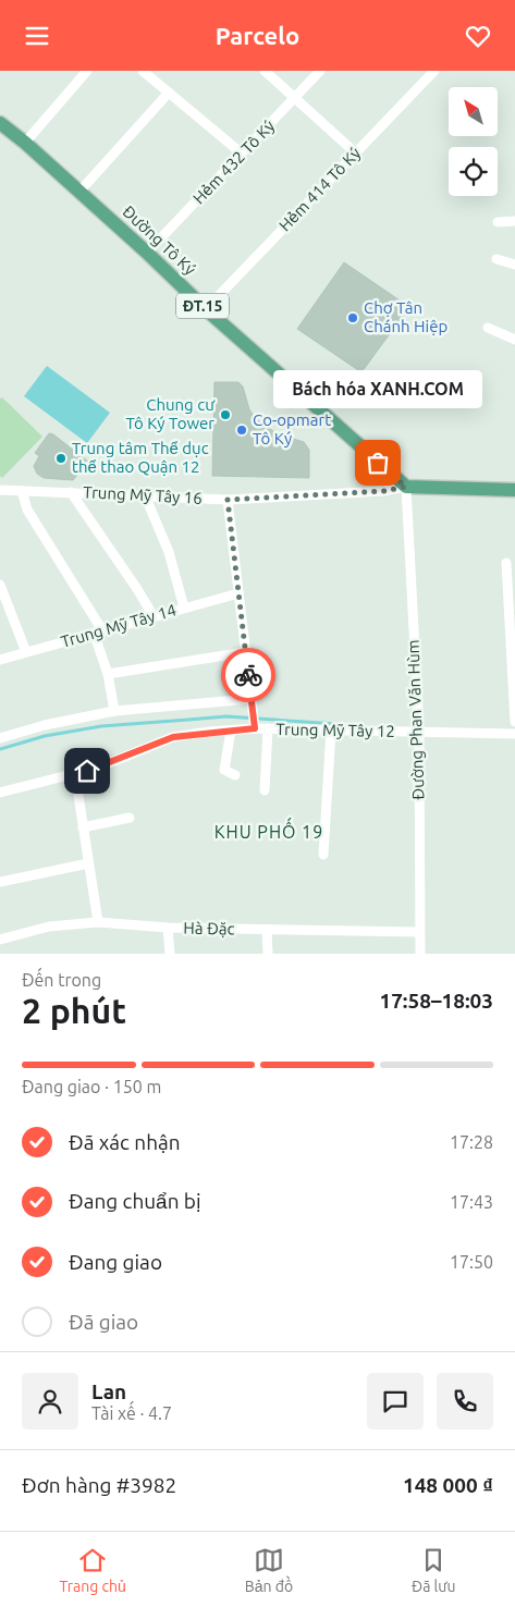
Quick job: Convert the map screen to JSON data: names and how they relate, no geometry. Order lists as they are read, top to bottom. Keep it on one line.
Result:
{"streets":{"main road":["Đường Tô Ký","ĐT.15"],"street":["Hẻm 432 Tô Ký","Hẻm 414 Tô Ký","Trung Mỹ Tây 16","Trung Mỹ Tây 14","Đường Phan Văn Hùm","Trung Mỹ Tây 12","Hà Đặc"]},"crossings":[["Hẻm 432 Tô Ký","Đường Tô Ký"],["Hẻm 414 Tô Ký","Đường Tô Ký"],["Đường Tô Ký","Trung Mỹ Tây 16"],["Đường Tô Ký","Đường Phan Văn Hùm"],["Trung Mỹ Tây 16","Đường Phan Văn Hùm"],["Đường Phan Văn Hùm","Trung Mỹ Tây 12"],["Đường Phan Văn Hùm","Hà Đặc"]],"districts":["KHU PHỐ 19"],"places":["Chợ Tân Chánh Hiệp","Chung cư Tô Ký Tower","Co-opmart Tô Ký","Trung tâm Thể dục thể thao Quận 12","Bách hóa XANH.COM"],"north":"top left","page":{"header":"Parcelo","bubble":"Bách hóa XANH.COM","heading":["2 phút","Đến trong","17:58–18:03"],"panel":["Lan","Tài xế · 4.7","Đơn hàng #3982","148 000 ₫"],"bar":"Đang giao · 150 m","list":[["Đã xác nhận","17:28"],["Đang chuẩn bị","17:43"],["Đang giao","17:50"],"Đã giao"],"tabs":["Trang chủ","Bản đồ","Đã lưu"]}}
